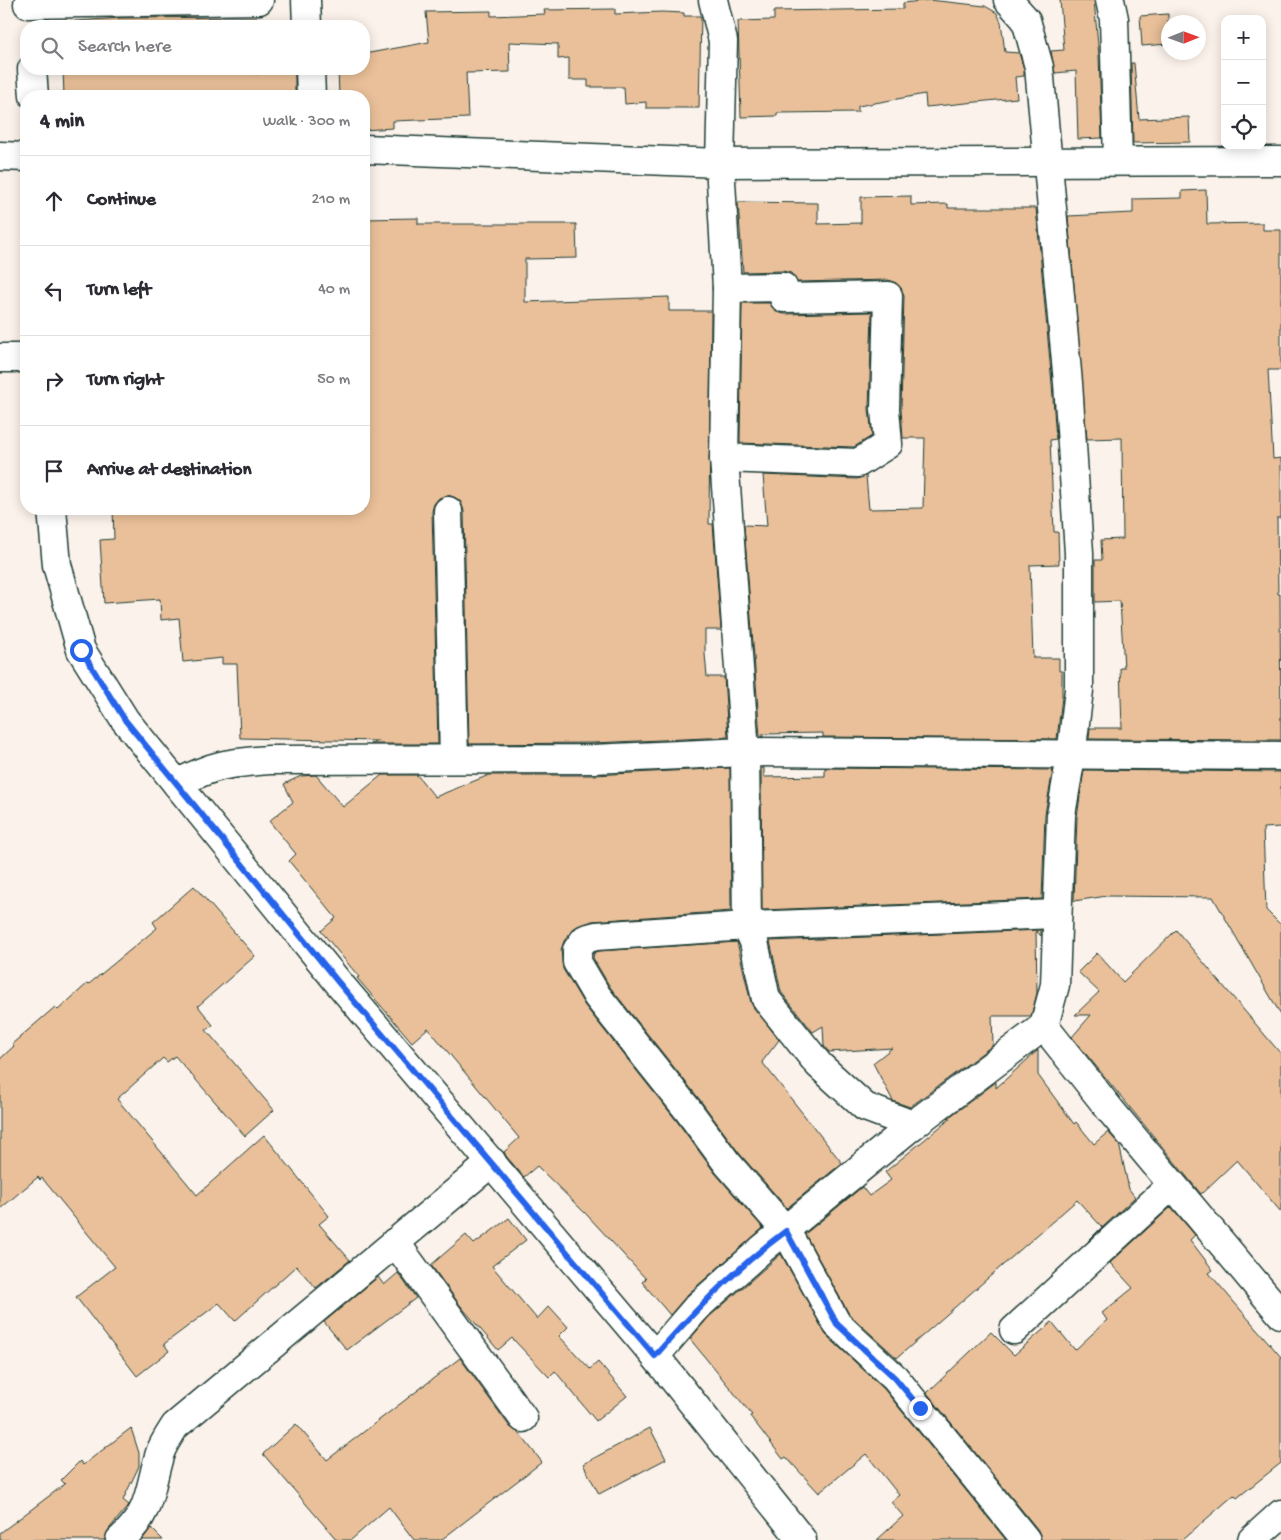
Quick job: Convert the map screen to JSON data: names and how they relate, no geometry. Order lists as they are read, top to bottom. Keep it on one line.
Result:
{"north":"right","page":{"map_buttons":["+","−"],"search":"Search here","heading":["4 min","Walk · 300 m"],"list":[["Continue","210 m"],["Turn left","40 m"],["Turn right","50 m"],"Arrive at destination"]}}
